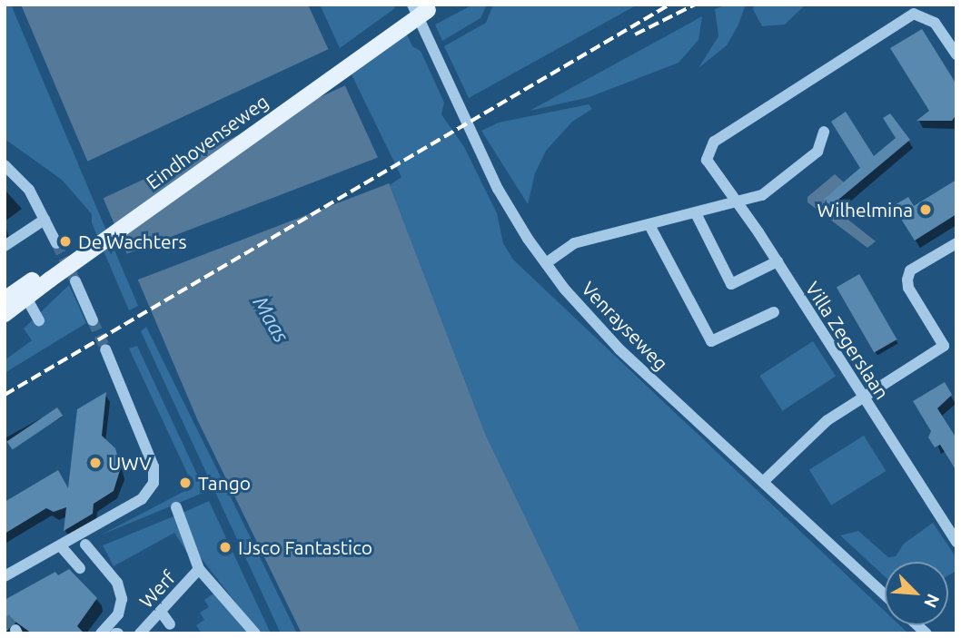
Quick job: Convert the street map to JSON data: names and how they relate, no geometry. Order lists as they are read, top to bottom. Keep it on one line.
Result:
{"streets":{"main road":["Eindhovenseweg"],"street":["Venrayseweg","Villa Zegerslaan","Werf"]},"crossings":[["Eindhovenseweg","Venrayseweg"]],"water":["Maas"],"places":["Wilhelmina","De Wachters","UWV","Tango","IJsco Fantastico"],"north":"bottom right"}
